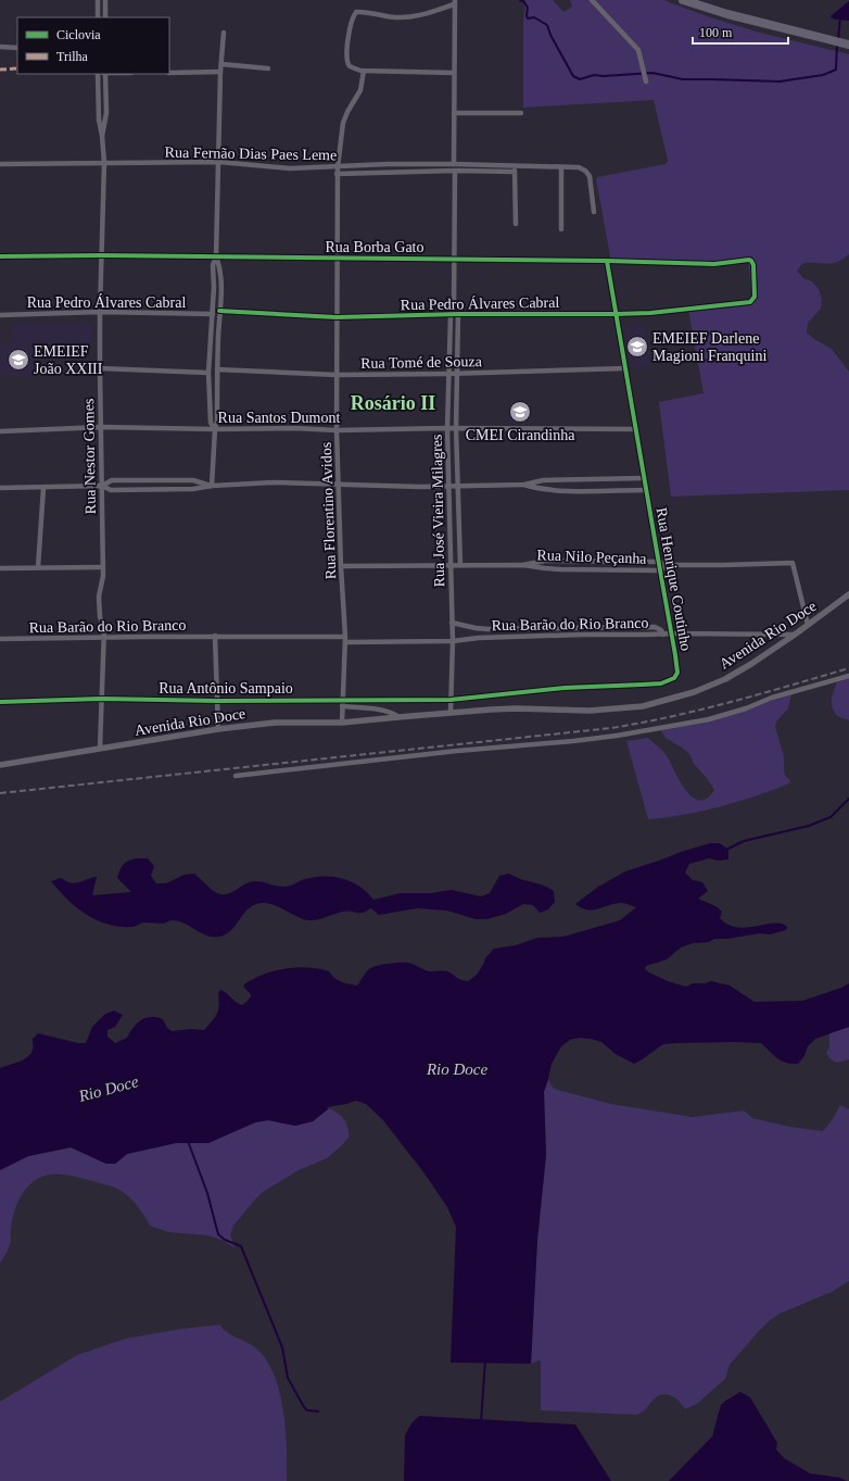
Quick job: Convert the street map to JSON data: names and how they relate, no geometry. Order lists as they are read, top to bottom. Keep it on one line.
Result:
{"streets":{"street":["Rua Fernão Dias Paes Leme","Rua Borba Gato","Rua Pedro Álvares Cabral","Rua Tomé de Souza","Rua Santos Dumont","Rua Nestor Gomes","Rua Florentino Avidos","Rua José Vieira Milagres","Rua Nilo Peçanha","Rua Henrique Coutinho","Rua Barão do Rio Branco","Avenida Rio Doce","Rua Antônio Sampaio"]},"crossings":[["Rua Fernão Dias Paes Leme","Rua Nestor Gomes"],["Rua Fernão Dias Paes Leme","Rua Florentino Avidos"],["Rua Borba Gato","Rua Pedro Álvares Cabral"],["Rua Borba Gato","Rua Nestor Gomes"],["Rua Borba Gato","Rua Florentino Avidos"],["Rua Borba Gato","Rua José Vieira Milagres"],["Rua Borba Gato","Rua Henrique Coutinho"],["Rua Pedro Álvares Cabral","Rua Nestor Gomes"],["Rua Pedro Álvares Cabral","Rua Florentino Avidos"],["Rua Pedro Álvares Cabral","Rua José Vieira Milagres"],["Rua Pedro Álvares Cabral","Rua Henrique Coutinho"],["Rua Tomé de Souza","Rua Florentino Avidos"],["Rua Tomé de Souza","Rua José Vieira Milagres"],["Rua Tomé de Souza","Rua Henrique Coutinho"],["Rua Santos Dumont","Rua Nestor Gomes"],["Rua Santos Dumont","Rua Florentino Avidos"],["Rua Santos Dumont","Rua José Vieira Milagres"],["Rua Santos Dumont","Rua Henrique Coutinho"],["Rua Nestor Gomes","Rua Barão do Rio Branco"],["Rua Nestor Gomes","Avenida Rio Doce"],["Rua Nestor Gomes","Rua Antônio Sampaio"],["Rua Florentino Avidos","Rua Nilo Peçanha"],["Rua Florentino Avidos","Rua Barão do Rio Branco"],["Rua Florentino Avidos","Avenida Rio Doce"],["Rua Florentino Avidos","Rua Antônio Sampaio"],["Rua José Vieira Milagres","Rua Nilo Peçanha"],["Rua José Vieira Milagres","Rua Henrique Coutinho"],["Rua José Vieira Milagres","Rua Barão do Rio Branco"],["Rua José Vieira Milagres","Avenida Rio Doce"],["Rua José Vieira Milagres","Rua Antônio Sampaio"],["Rua Nilo Peçanha","Rua Henrique Coutinho"],["Rua Henrique Coutinho","Rua Barão do Rio Branco"],["Rua Henrique Coutinho","Rua Antônio Sampaio"],["Rua Barão do Rio Branco","Avenida Rio Doce"]],"districts":["Rosário II"],"water":["Rio Doce"],"places":{"school or university":["EMEIEF Darlene Magioni Franquini","EMEIEF João XXIII","CMEI Cirandinha"]},"legend":["Ciclovia","Trilha"],"scale_bar":"100 m"}
